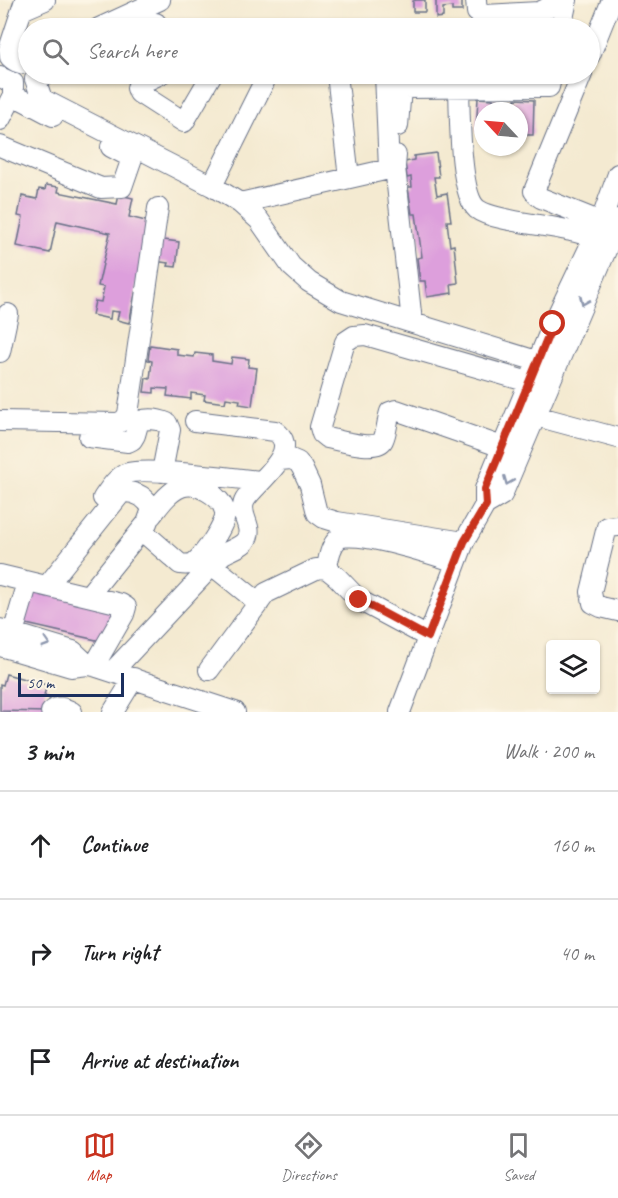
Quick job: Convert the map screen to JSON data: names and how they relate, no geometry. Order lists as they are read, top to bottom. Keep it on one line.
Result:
{"scale_bar":"50 m","north":"top left","page":{"search":"Search here","scale":"50 m","heading":["3 min","Walk · 200 m"],"list":[["Continue","160 m"],["Turn right","40 m"],"Arrive at destination"],"nav":["Map","Directions","Saved"]}}
